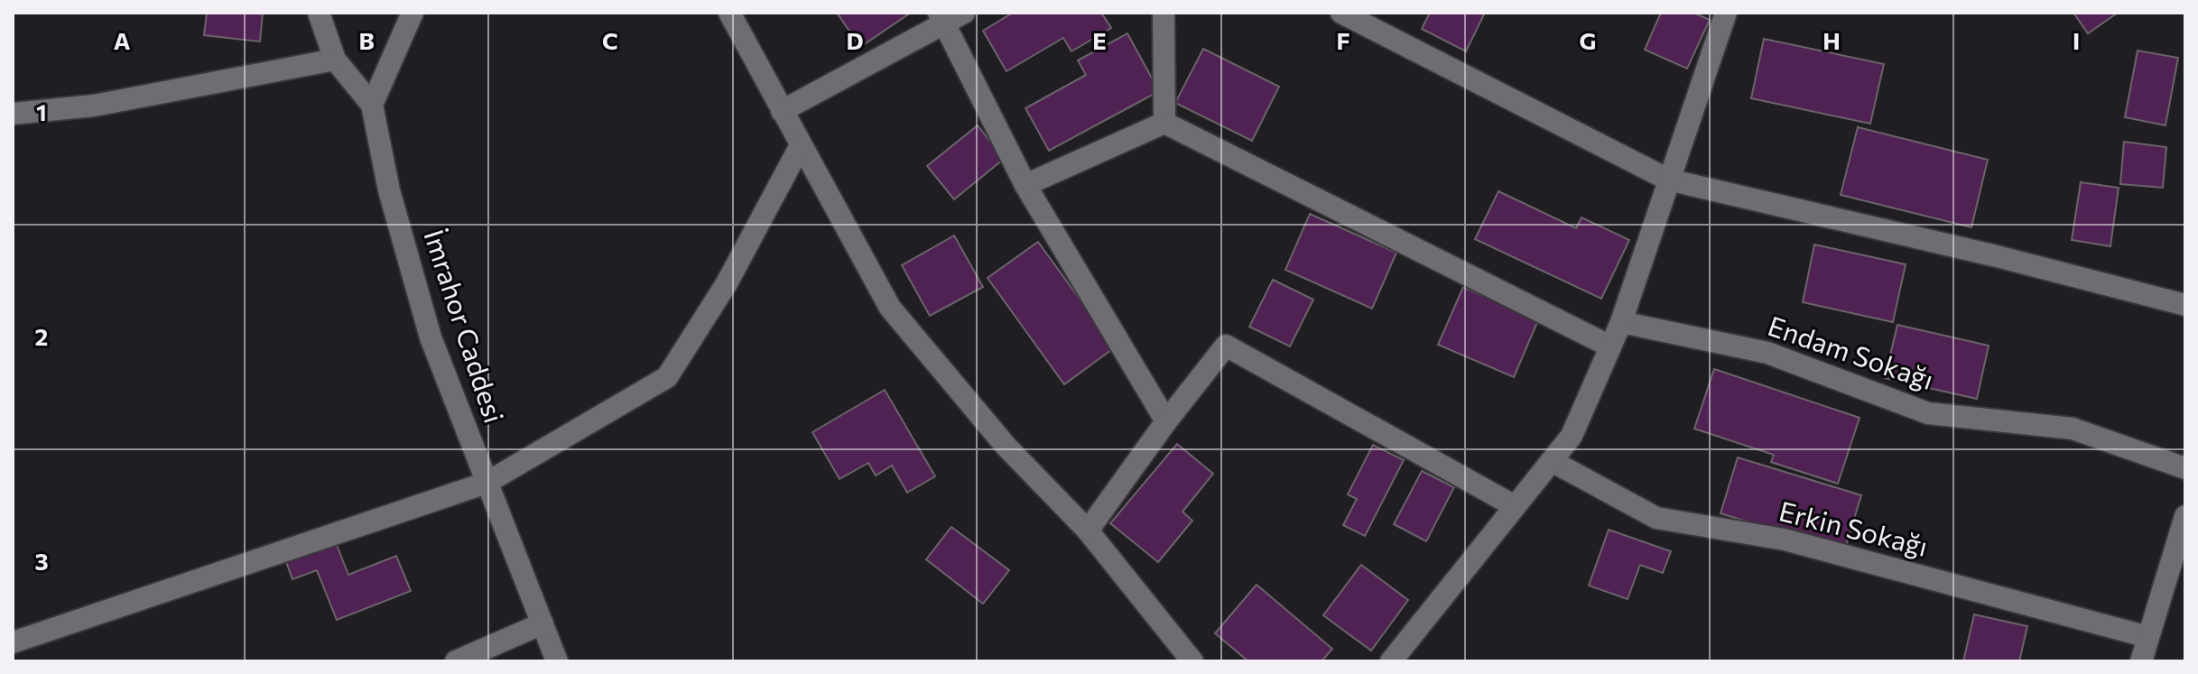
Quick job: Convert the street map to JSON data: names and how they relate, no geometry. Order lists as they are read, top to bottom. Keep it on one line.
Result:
{"streets":{"street":["İmrahor Caddesi","Endam Sokağı","Erkin Sokağı"]},"grid":{"columns":["A","B","C","D","E","F","G","H","I"],"rows":["1","2","3"]}}
